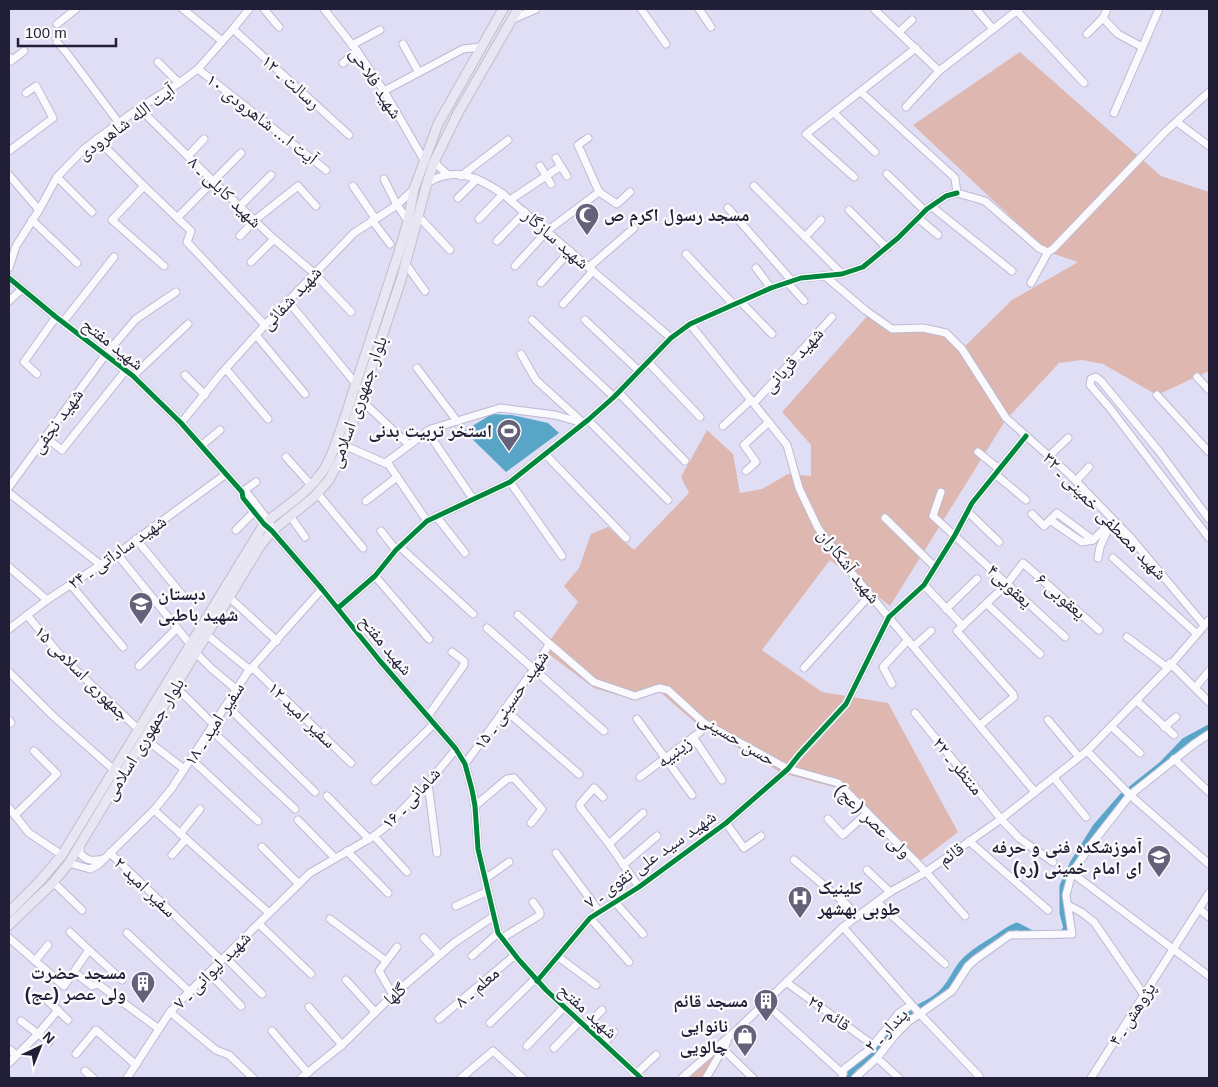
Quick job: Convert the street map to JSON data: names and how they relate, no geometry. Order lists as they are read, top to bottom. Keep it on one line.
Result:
{"streets":{"main road":["بلوار جمهوری اسلامی"],"street":["رسالت ـ ۱۲","شهید فلاحی","آیت ا... شاهرودی ۱۰","آیت الله شاهرودی","شهید کابلی ـ ۸","شهید سازگار","شهید شفائی","شهید مفتح","شهید قربانی","شهید نجفی","شهید مصطفی خمینی ـ ۳۲","شهید ساداتی ـ ۲۴","شهید آشکاران","یعقوبی۴","یعقوبی ۶","جمهوری اسلامی ۱۵","شهید حسینی ـ ۱۵","سفیر امید ۱۲","سفیر امید ـ ۱۸","حسن حسینی","زینبیه","منتظر ـ ۲۲","شامانی ـ ۱۶","ولی عصر (عج)","قائم","شهید سید علی تقوی ـ ۷","سفیر امید ۲","شهید لیوانی ـ ۷","معلم ـ ۸","گلها","قائم ۲۹","پژوهش ـ ۴","پندار ـ ۲"]},"crossings":[["رسالت ـ ۱۲","آیت الله شاهرودی"],["شهید فلاحی","بلوار جمهوری اسلامی"],["آیت ا... شاهرودی ۱۰","آیت الله شاهرودی"],["آیت الله شاهرودی","شهید کابلی ـ ۸"],["شهید کابلی ـ ۸","شهید شفائی"],["شهید شفائی","شهید مفتح"],["شهید شفائی","بلوار جمهوری اسلامی"],["شهید مفتح","بلوار جمهوری اسلامی"],["شهید مفتح","شهید نجفی"],["شهید مفتح","شهید ساداتی ـ ۲۴"],["شهید مفتح","شهید حسینی ـ ۱۵"],["شهید مفتح","سفیر امید ـ ۱۸"],["شهید مفتح","شامانی ـ ۱۶"],["شهید مفتح","شهید سید علی تقوی ـ ۷"],["شهید مفتح","معلم ـ ۸"],["شهید مفتح","گلها"],["شهید قربانی","شهید آشکاران"],["بلوار جمهوری اسلامی","جمهوری اسلامی ۱۵"],["بلوار جمهوری اسلامی","سفیر امید ۱۲"],["شهید مصطفی خمینی ـ ۳۲","قائم"],["شهید ساداتی ـ ۲۴","جمهوری اسلامی ۱۵"],["شهید آشکاران","قائم"],["شهید آشکاران","شهید سید علی تقوی ـ ۷"],["یعقوبی۴","یعقوبی ۶"],["شهید حسینی ـ ۱۵","حسن حسینی"],["سفیر امید ۱۲","سفیر امید ـ ۱۸"],["سفیر امید ـ ۱۸","سفیر امید ۲"],["حسن حسینی","زینبیه"],["حسن حسینی","ولی عصر (عج)"],["حسن حسینی","شهید سید علی تقوی ـ ۷"],["منتظر ـ ۲۲","قائم"],["شامانی ـ ۱۶","شهید لیوانی ـ ۷"],["ولی عصر (عج)","قائم"],["ولی عصر (عج)","شهید سید علی تقوی ـ ۷"],["قائم","قائم ۲۹"],["سفیر امید ۲","شهید لیوانی ـ ۷"],["قائم ۲۹","پندار ـ ۲"]],"places":{"mosque":["مسجد رسول اکرم ص"],"sports":["استخر تربیت بدنی"],"school or university":["دبستان شهید باطبی","آموزشکده فنی و حرفه ای امام خمینی (ره)"],"hospital":["کلینیک طوبی بهشهر"],"building":["مسجد حضرت ولی عصر (عج)","مسجد قائم"],"shop":["نانوایی چالویی"]},"scale_bar":"100 m","north":"top right"}
